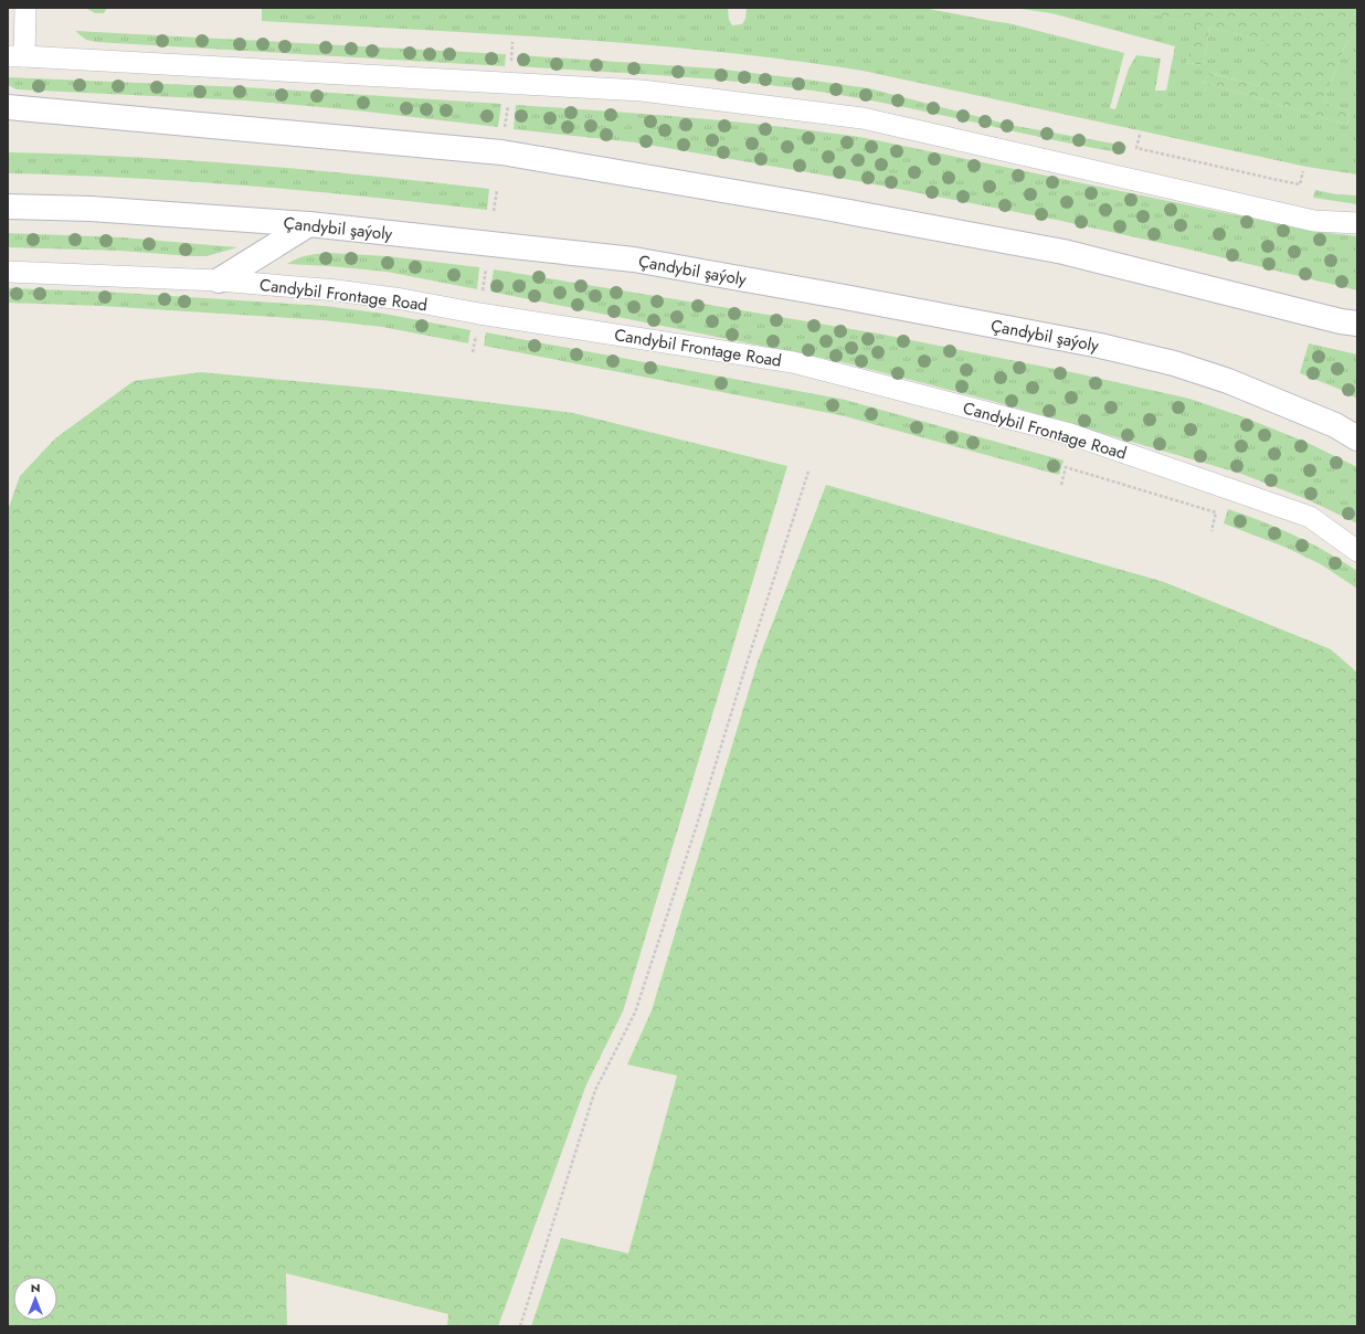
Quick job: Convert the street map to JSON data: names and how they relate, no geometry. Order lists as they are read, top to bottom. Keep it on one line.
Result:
{"streets":{"main road":["Çandybil şaýoly"],"street":["Candybil Frontage Road"]},"north":"top"}
